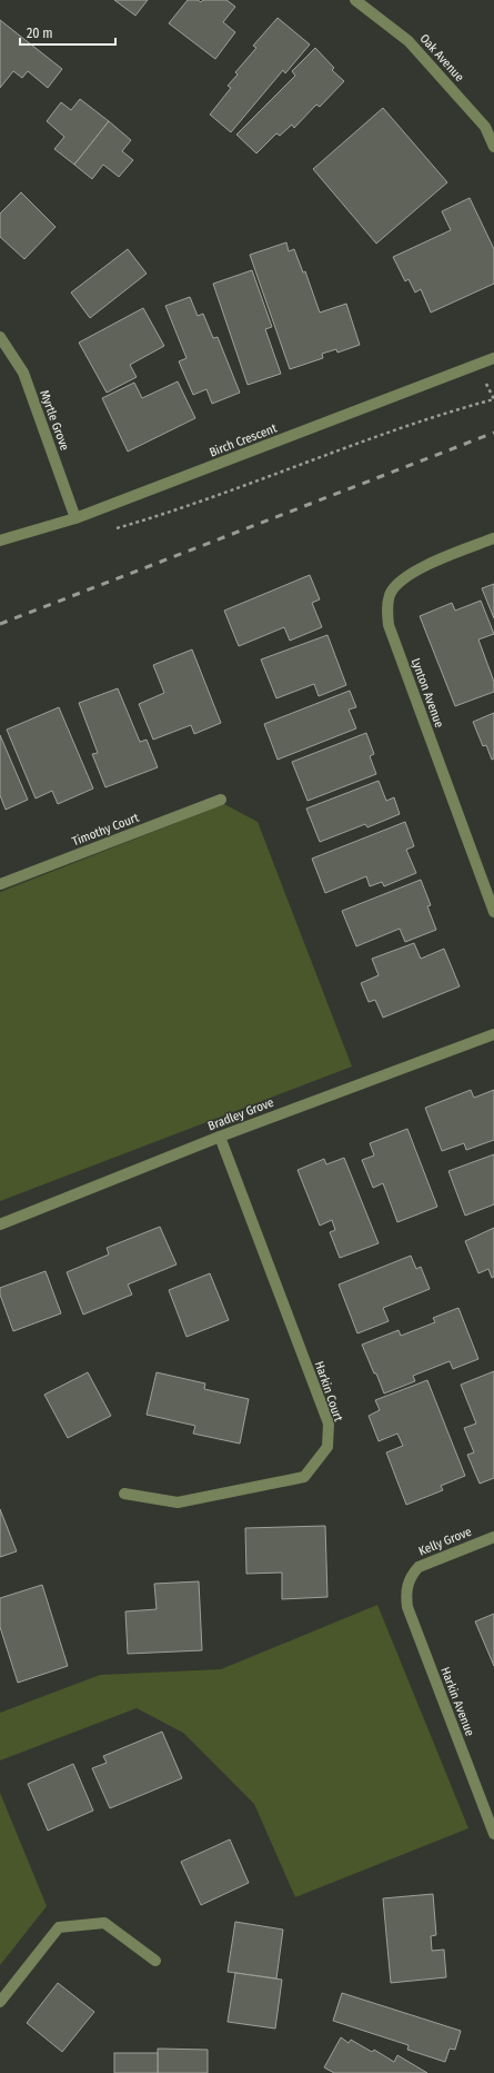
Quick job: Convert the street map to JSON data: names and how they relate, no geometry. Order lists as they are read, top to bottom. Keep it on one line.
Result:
{"streets":{"street":["Oak Avenue","Myrtle Grove","Birch Crescent","Lynton Avenue","Timothy Court","Bradley Grove","Harkin Court","Kelly Grove","Harkin Avenue"]},"crossings":[["Myrtle Grove","Birch Crescent"],["Bradley Grove","Harkin Court"],["Kelly Grove","Harkin Avenue"]],"scale_bar":"20 m"}
